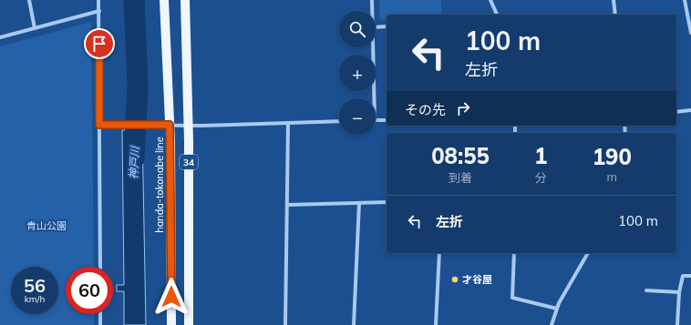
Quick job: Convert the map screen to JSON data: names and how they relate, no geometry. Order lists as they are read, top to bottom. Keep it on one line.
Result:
{"streets":{"main road":["34","handa-tokonabe line"]},"water":["神戸川"],"parks":["青山公園"],"places":["才谷屋"],"page":{"map_buttons":["+","−"],"turn":["100 m","左折"],"then":"その先","eta":["08:55","到着","1","分","190","m"],"list":[{"name":"左折","value":"100 m"}],"speed":"56 km/h","limit":"60"}}
